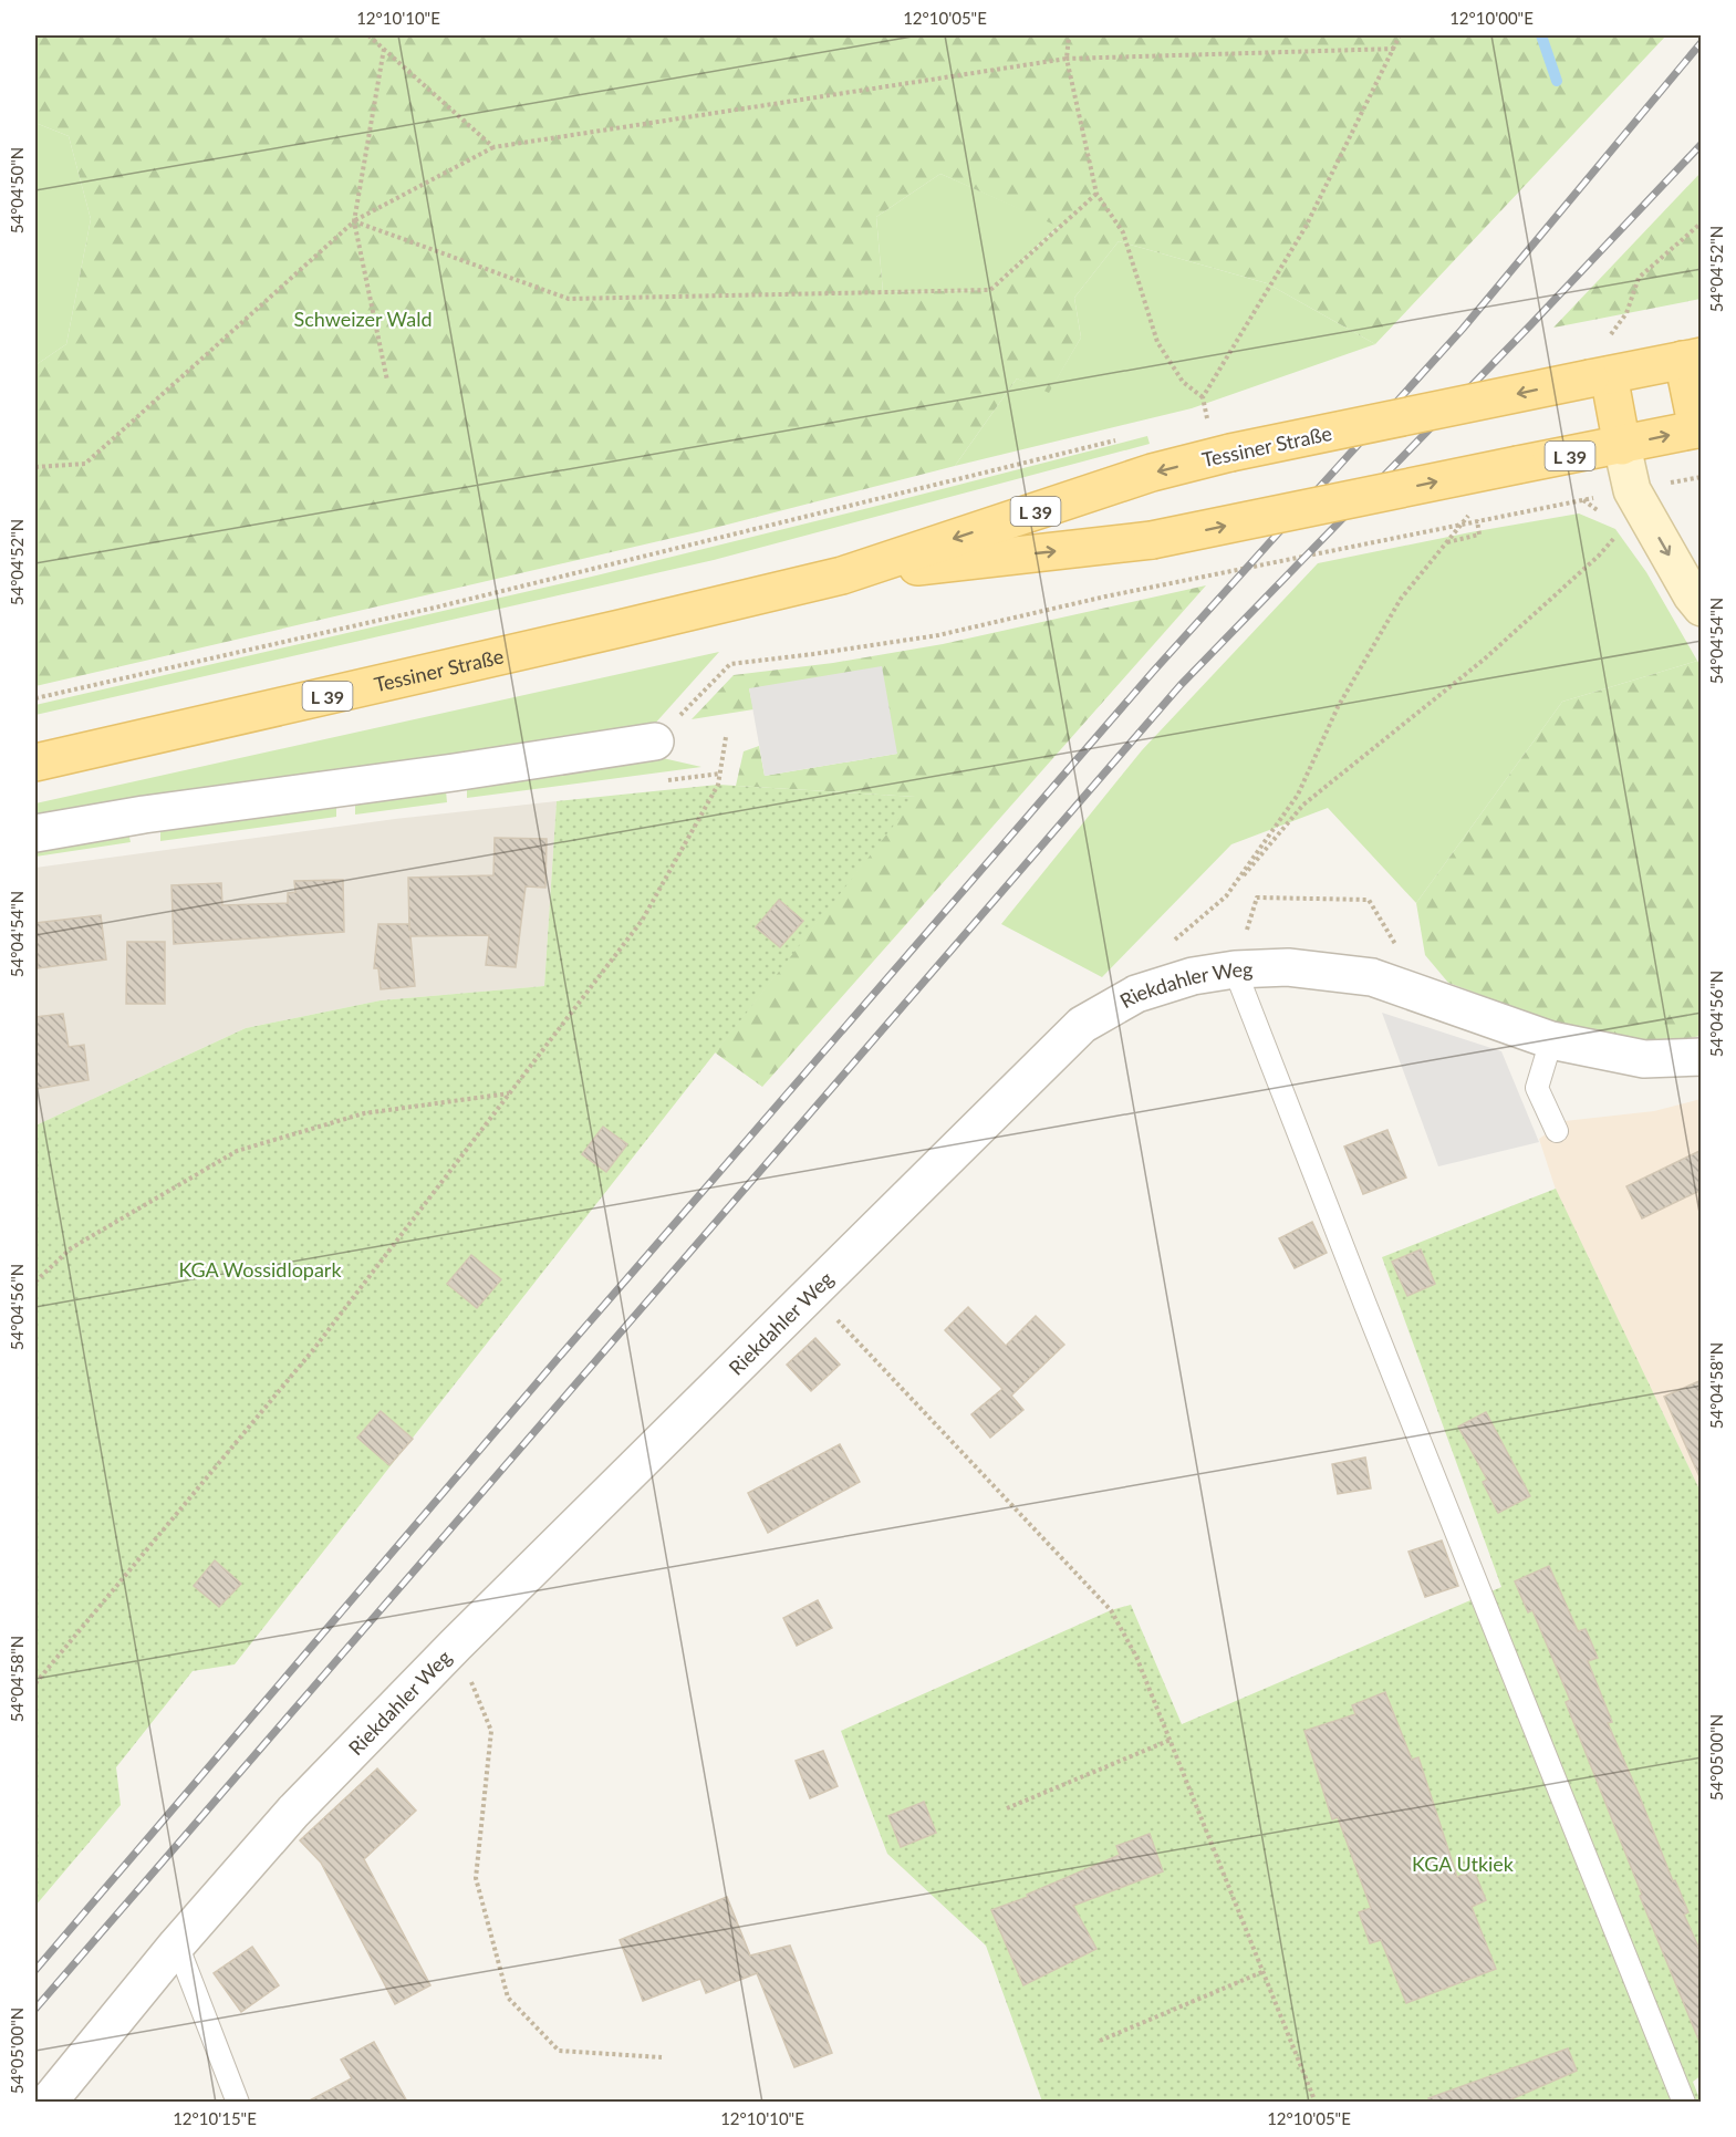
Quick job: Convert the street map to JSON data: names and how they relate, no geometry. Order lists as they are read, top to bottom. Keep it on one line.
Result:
{"streets":{"main road":["Tessiner Straße","L 39"],"street":["Riekdahler Weg"]},"parks":["Schweizer Wald","KGA Wossidlopark","KGA Utkiek"],"coordinates":["12°10'10\"E","12°10'05\"E","12°10'00\"E","54°04'50\"N","54°04'52\"N","54°04'54\"N","54°04'56\"N","54°04'58\"N","54°05'00\"N","12°10'15\"E"]}
